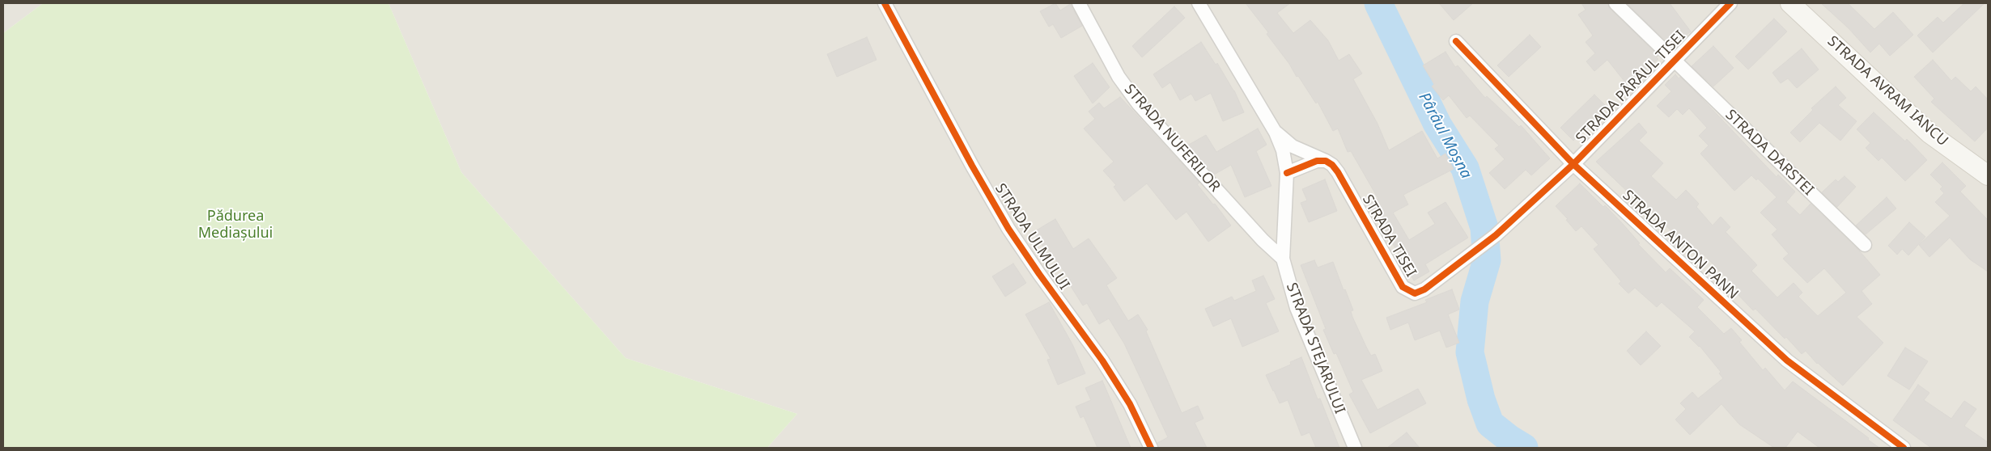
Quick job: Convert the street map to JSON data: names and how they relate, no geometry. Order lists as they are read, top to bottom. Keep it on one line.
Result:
{"streets":{"main road":["STRADA AVRAM IANCU"],"street":["STRADA PÂRÂUL TISEI","STRADA NUFERILOR","STRADA DARSTEI","STRADA TISEI","STRADA ULMULUI","STRADA ANTON PANN","STRADA STEJARULUI"]},"crossings":[["STRADA PÂRÂUL TISEI","STRADA DARSTEI"],["STRADA PÂRÂUL TISEI","STRADA TISEI"],["STRADA PÂRÂUL TISEI","STRADA ANTON PANN"],["STRADA NUFERILOR","STRADA STEJARULUI"]],"water":["Pârâul Moșna"],"parks":["Pădurea Mediașului"]}
